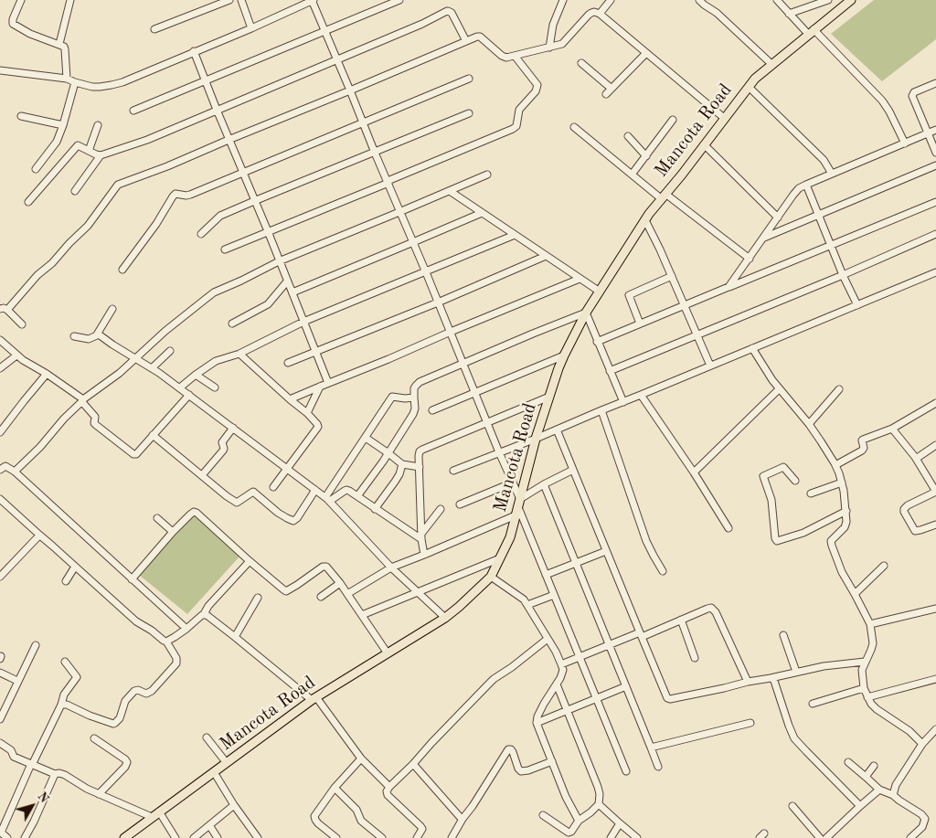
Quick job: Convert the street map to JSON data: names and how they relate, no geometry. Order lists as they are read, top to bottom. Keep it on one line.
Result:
{"streets":{"main road":["Mancota Road"]},"north":"top right"}
